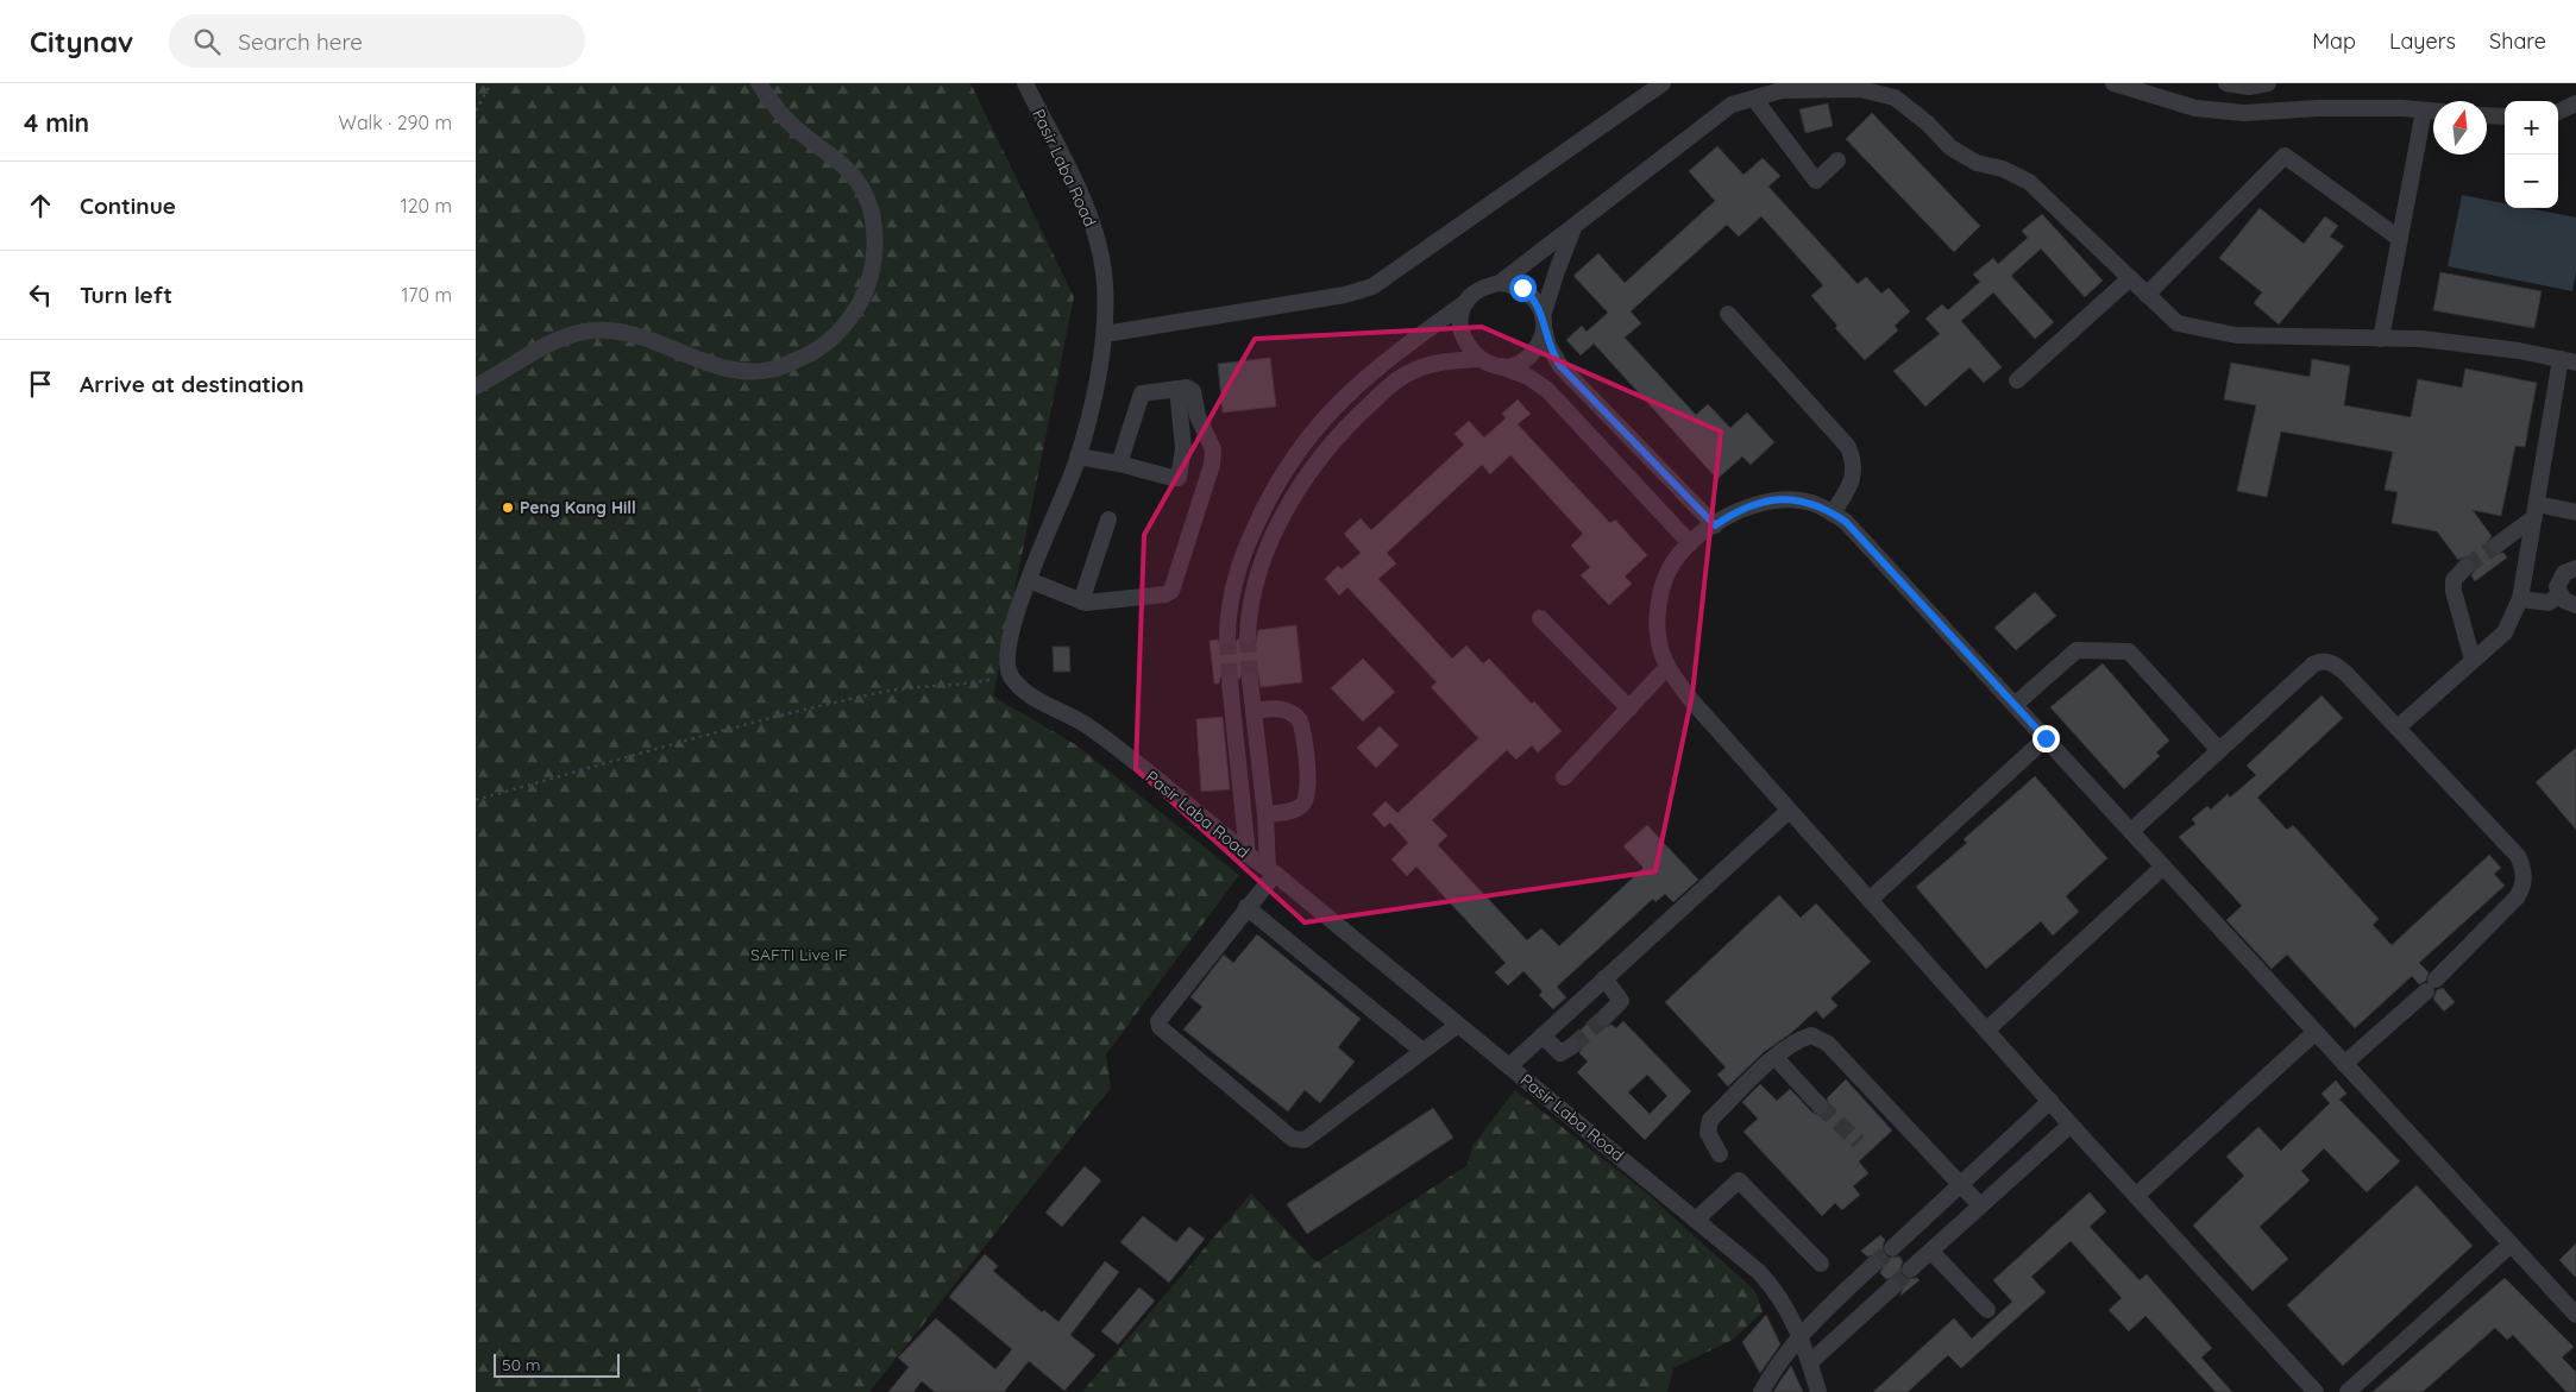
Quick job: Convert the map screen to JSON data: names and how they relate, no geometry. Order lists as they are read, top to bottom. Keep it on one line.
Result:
{"streets":{"street":["Pasir Laba Road"]},"parks":["SAFTI Live IF"],"places":["Peng Kang Hill"],"scale_bar":"50 m","north":"top","page":{"header":"Citynav","search":"Search here","nav":["Map","Layers","Share"],"heading":["4 min","Walk · 290 m"],"map_buttons":["+","−"],"list":[["Continue","120 m"],["Turn left","170 m"],"Arrive at destination"],"scale":"50 m"}}
